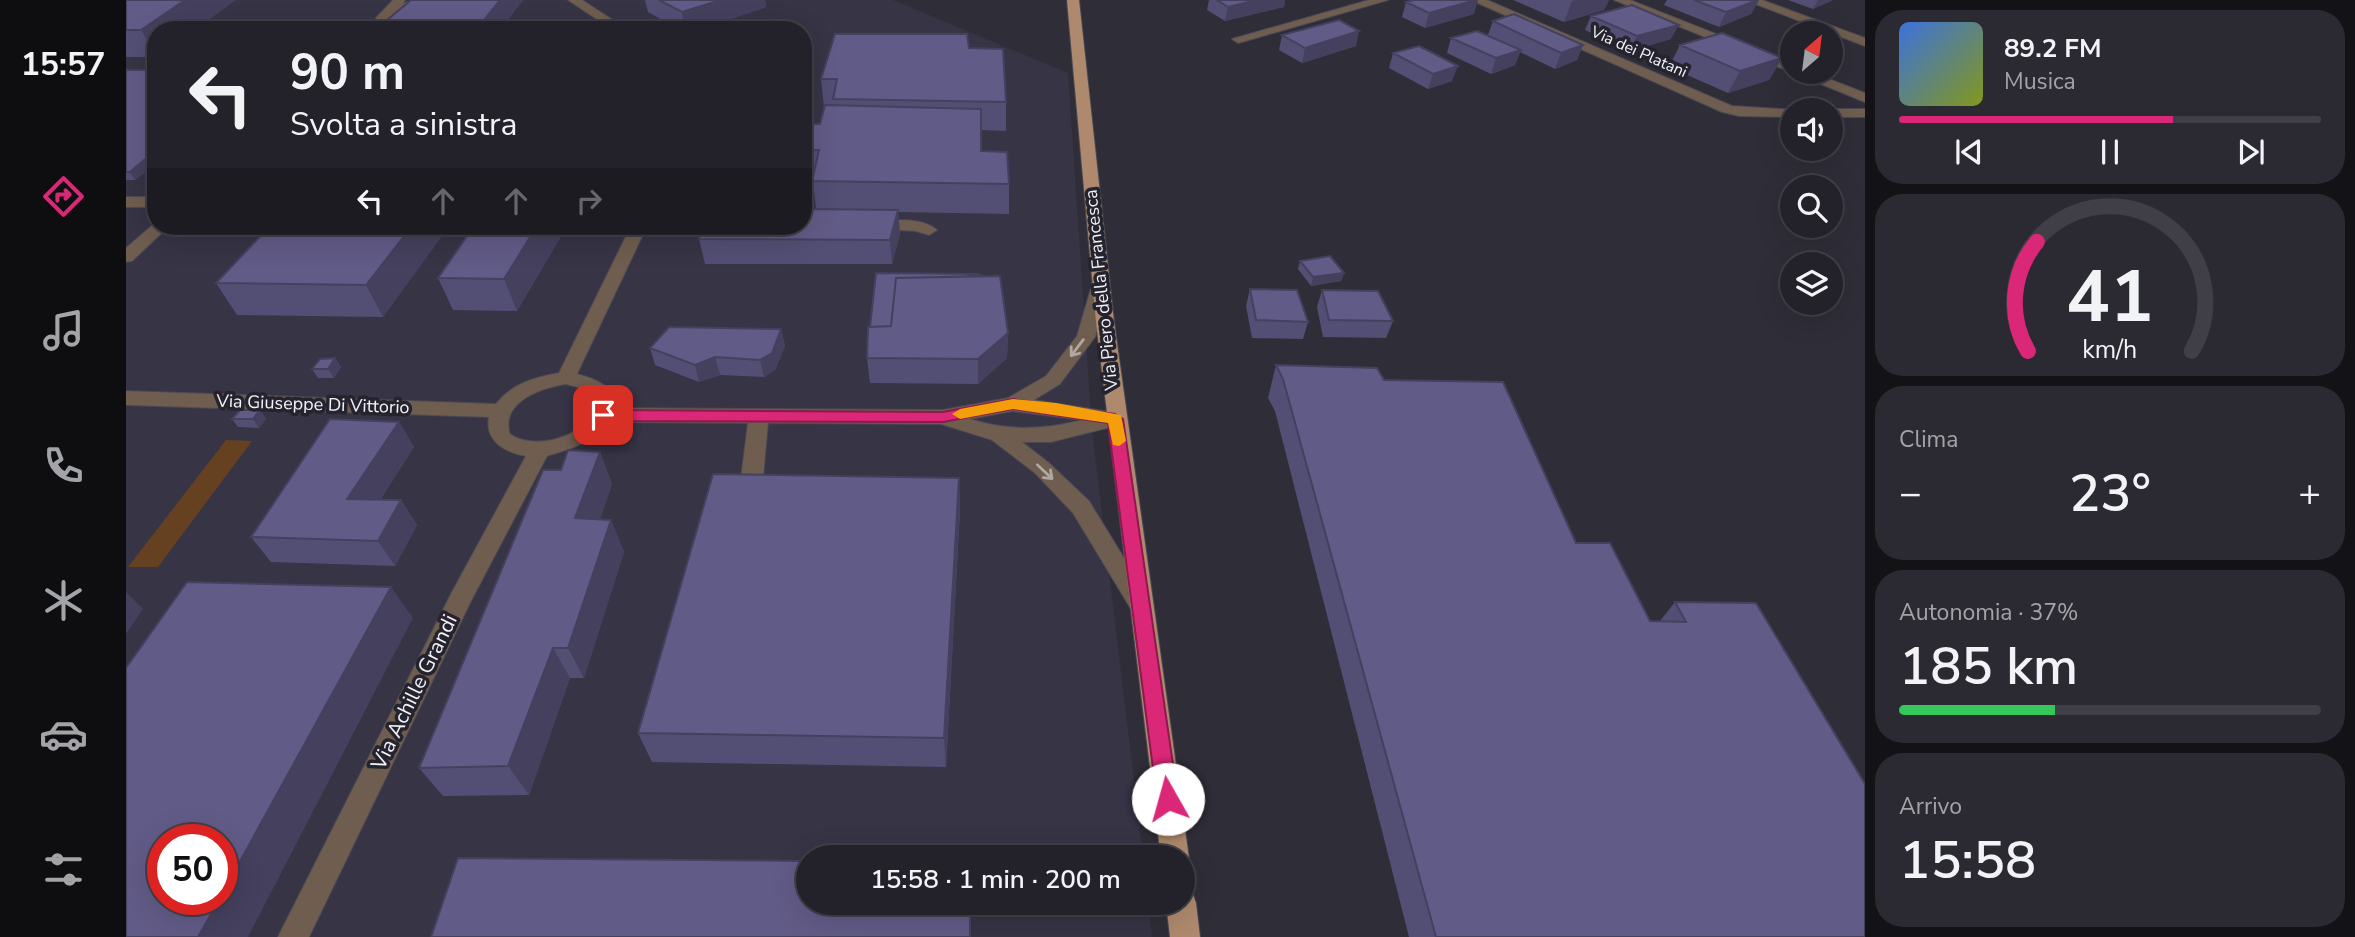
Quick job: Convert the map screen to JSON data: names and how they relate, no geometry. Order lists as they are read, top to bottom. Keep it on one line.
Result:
{"streets":{"main road":["Via Piero della Francesca"],"street":["Via dei Platani","Via Giuseppe Di Vittorio","Via Achille Grandi"]},"crossings":[["Via Giuseppe Di Vittorio","Via Achille Grandi"]],"north":"top right","page":{"tabs":"15:57","turn":["90 m","Svolta a sinistra"],"song":["89.2 FM","Musica"],"tile":["Clima",["Autonomia · 37%","185 km"],["Arrivo","15:58"]],"heat":["−","23°","+"],"limit":"50","trip":"15:58 · 1 min · 200 m","gauge":["41","km/h"]}}
